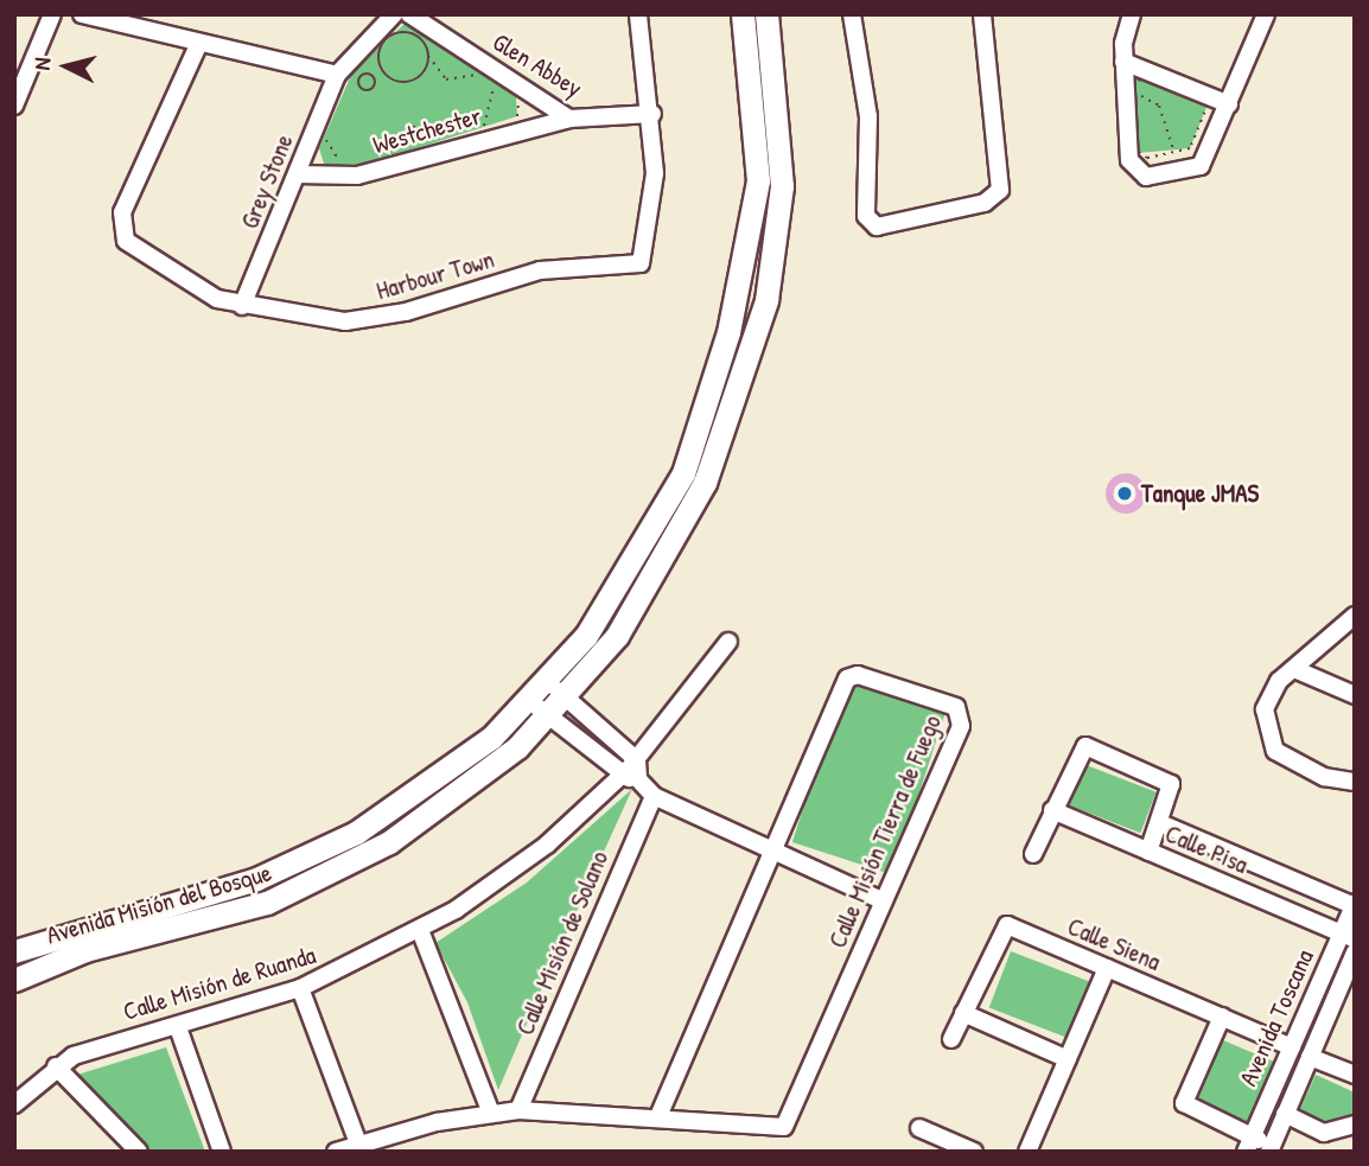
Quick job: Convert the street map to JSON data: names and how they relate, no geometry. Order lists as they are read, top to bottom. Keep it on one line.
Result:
{"streets":{"main road":["Avenida Misión del Bosque"],"street":["Glen Abbey","Westchester","Grey Stone","Harbour Town","Calle Misión Tierra de Fuego","Calle Pisa","Calle Misión de Solano","Calle Siena","Calle Misión de Ruanda","Avenida Toscana"]},"crossings":[["Glen Abbey","Westchester"],["Glen Abbey","Harbour Town"],["Westchester","Grey Stone"],["Grey Stone","Harbour Town"],["Calle Misión Tierra de Fuego","Calle Misión de Solano"],["Calle Pisa","Avenida Toscana"],["Calle Siena","Avenida Toscana"]],"places":["Tanque JMAS"],"north":"left"}
